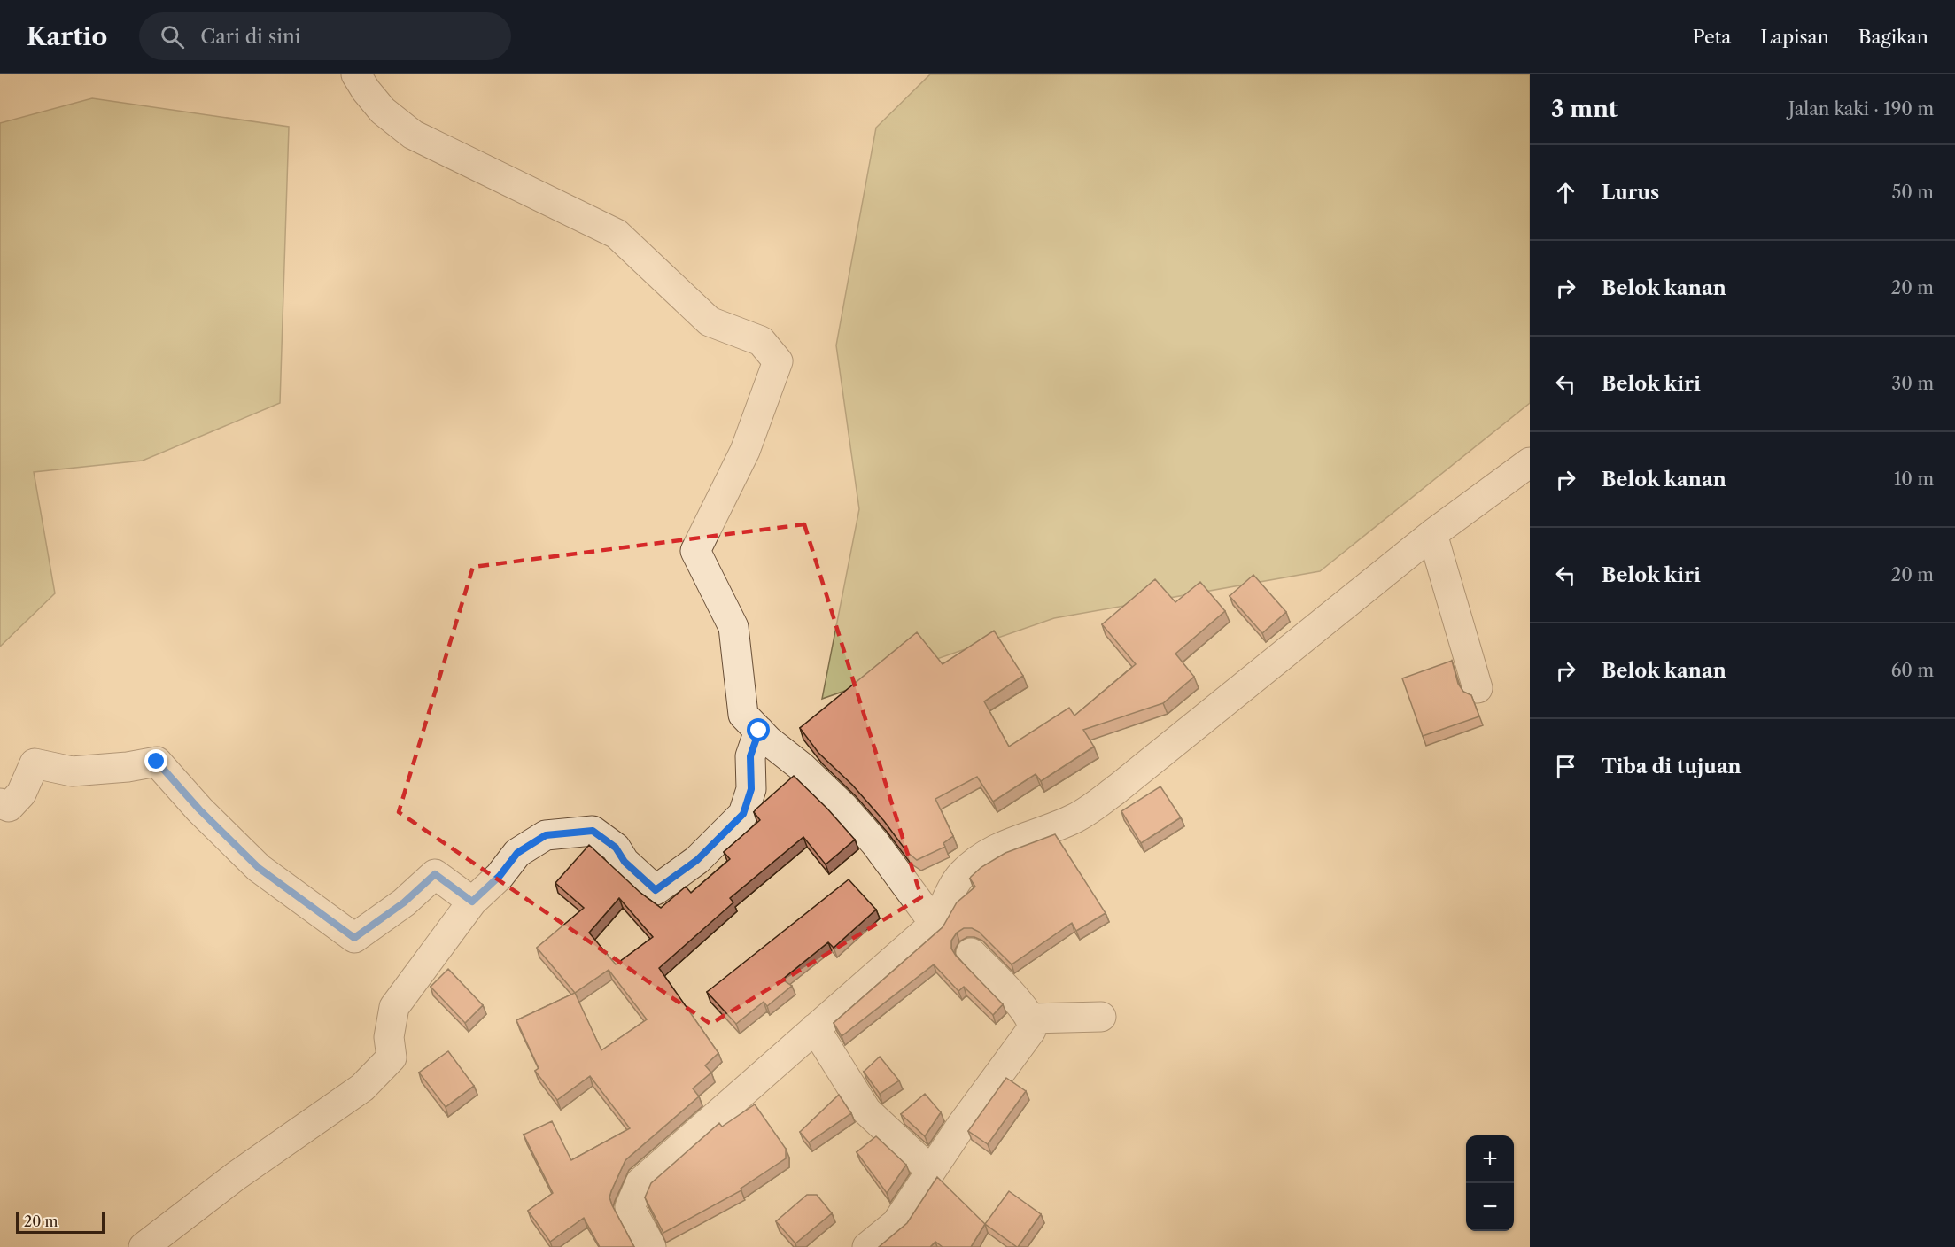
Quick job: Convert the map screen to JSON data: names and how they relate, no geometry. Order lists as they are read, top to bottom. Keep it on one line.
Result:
{"scale_bar":"20 m","page":{"header":"Kartio","search":"Cari di sini","nav":["Peta","Lapisan","Bagikan"],"heading":["3 mnt","Jalan kaki · 190 m"],"list":[["Lurus","50 m"],["Belok kanan","20 m"],["Belok kiri","30 m"],["Belok kanan","10 m"],["Belok kiri","20 m"],["Belok kanan","60 m"],"Tiba di tujuan"],"map_buttons":["+","−"],"scale":"20 m"}}
